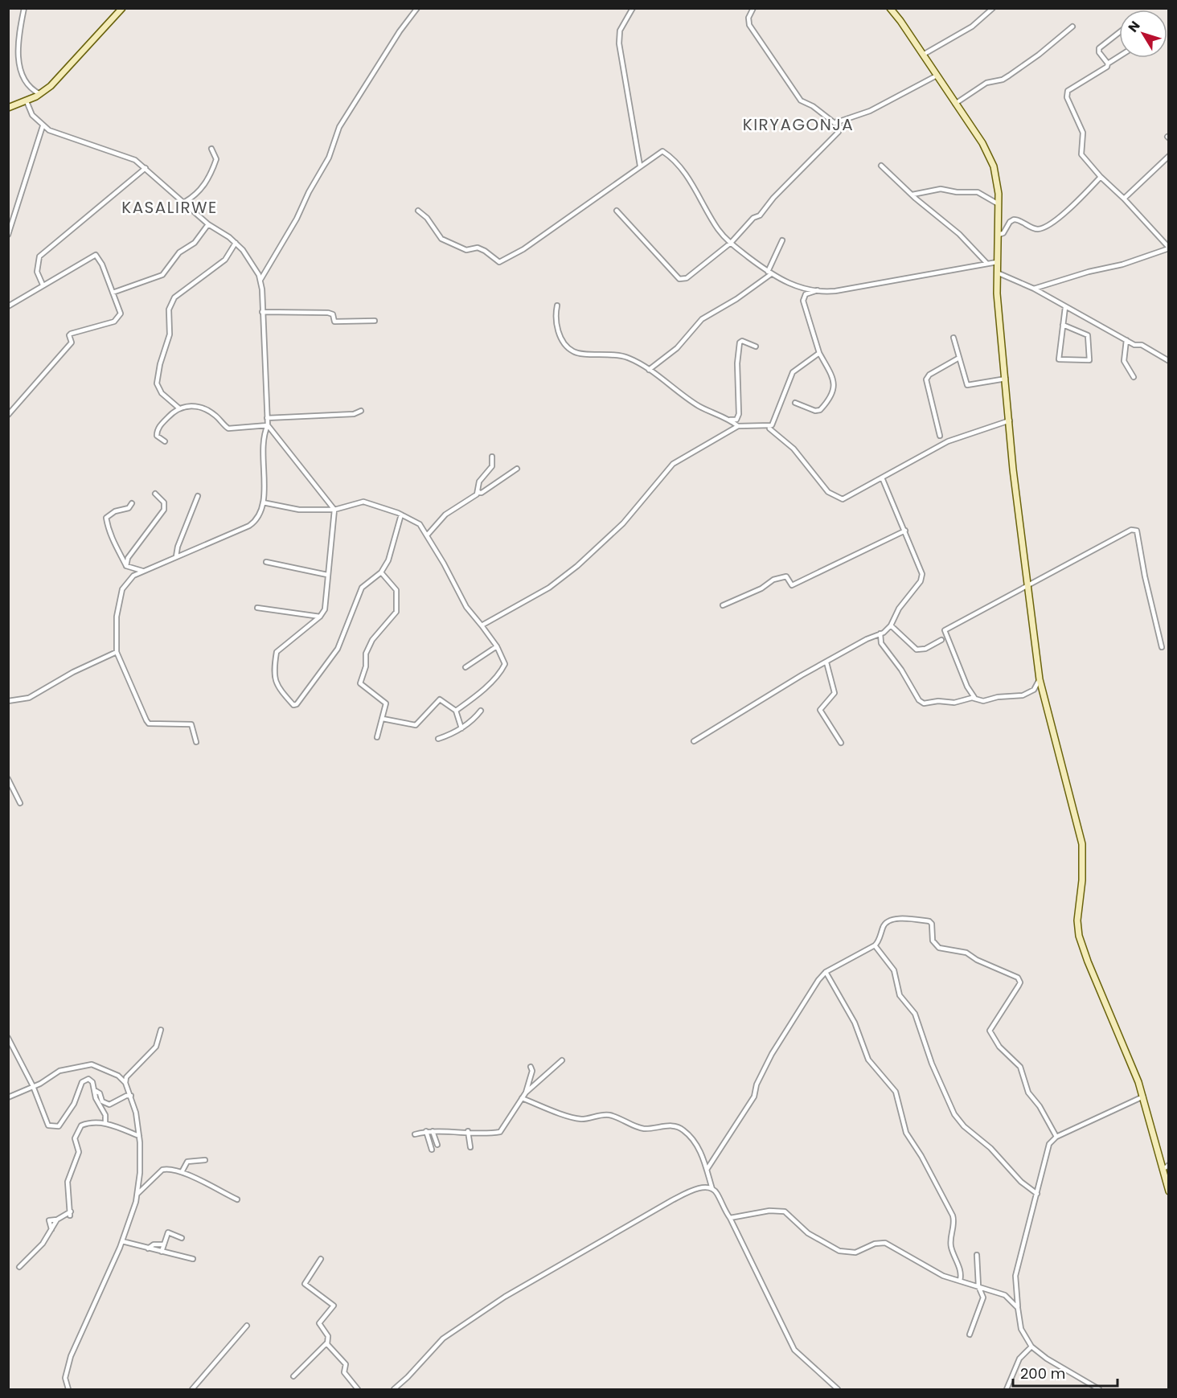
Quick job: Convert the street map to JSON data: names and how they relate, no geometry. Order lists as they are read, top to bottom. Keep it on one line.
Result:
{"districts":["KIRYAGONJA","KASALIRWE"],"scale_bar":"200 m","north":"top left"}
